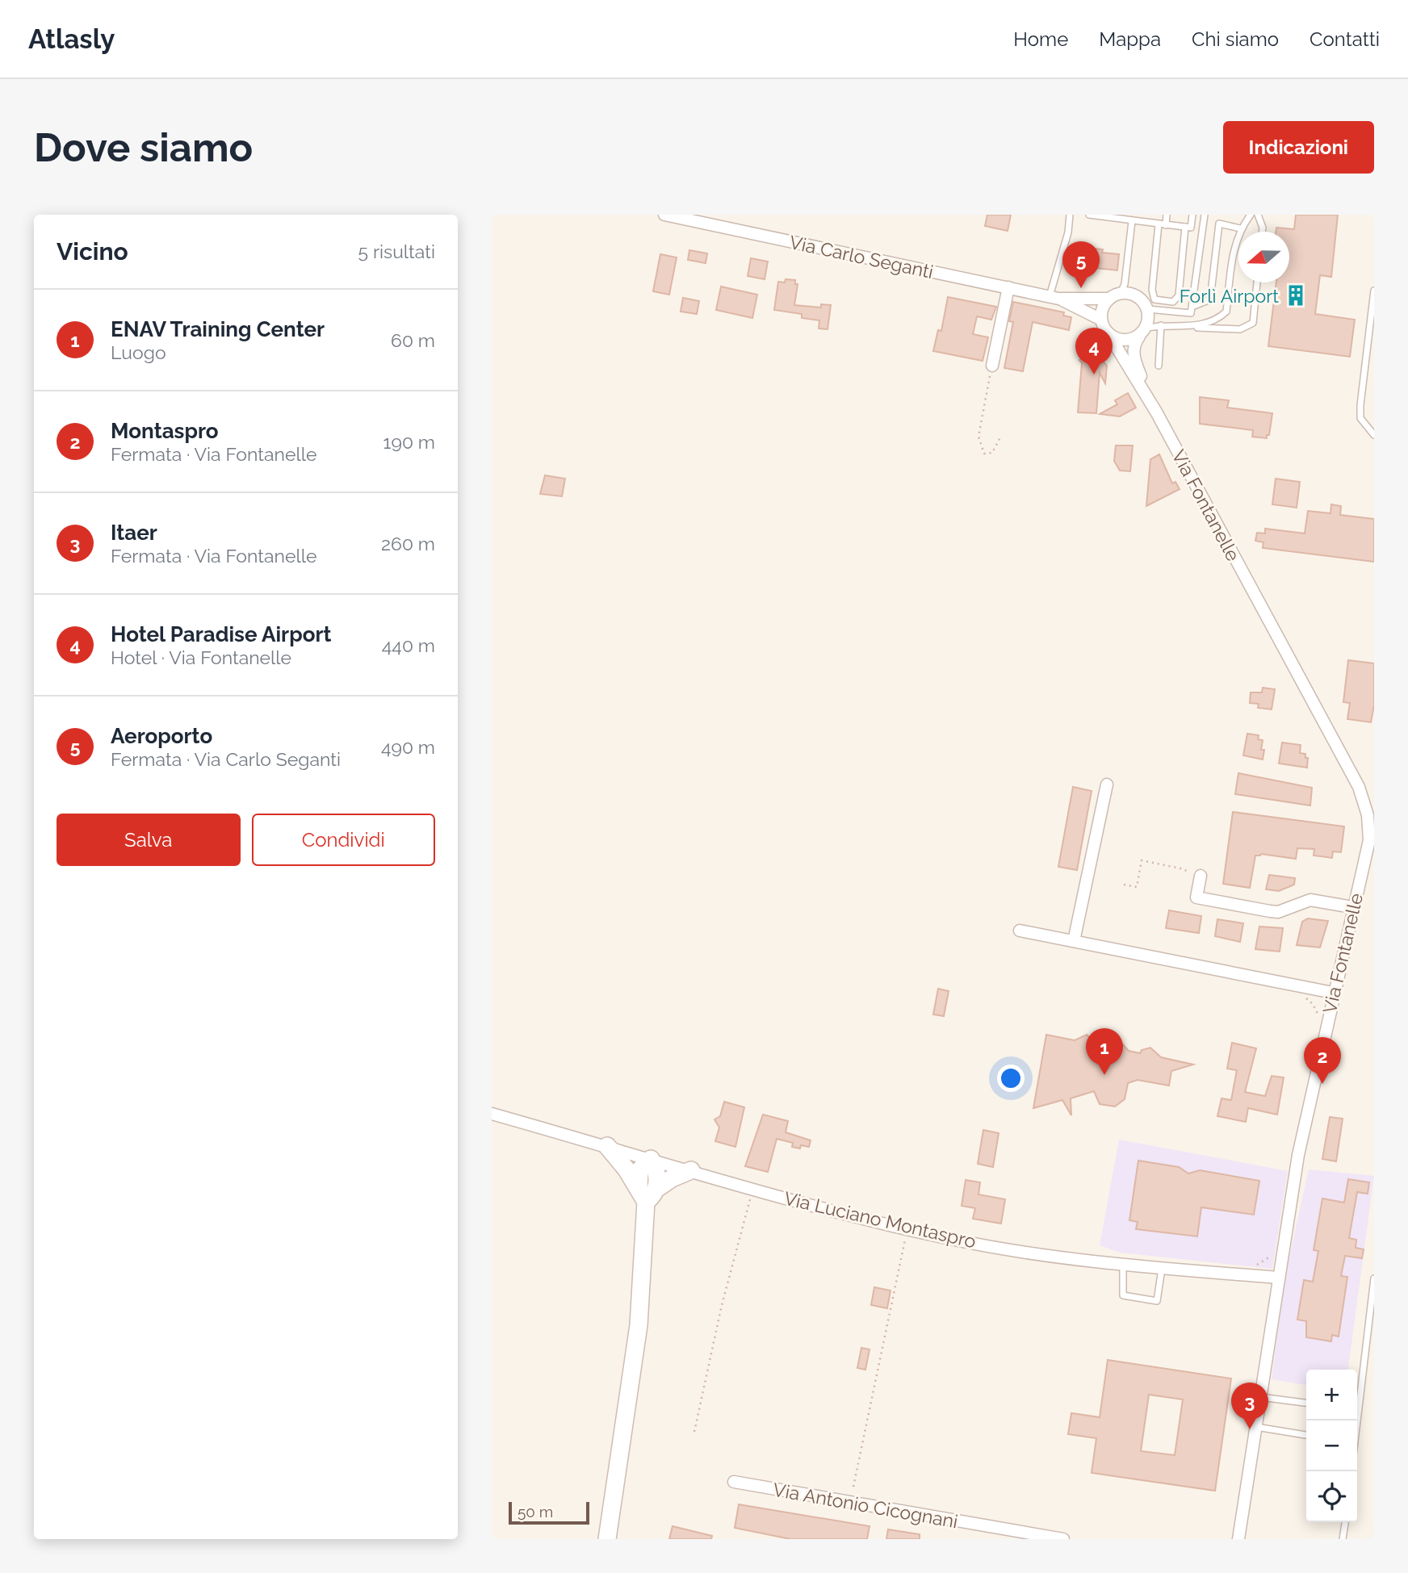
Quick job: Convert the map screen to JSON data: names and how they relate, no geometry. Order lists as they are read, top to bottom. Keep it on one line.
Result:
{"streets":{"street":["Via Carlo Seganti","Via Fontanelle","Via Luciano Montaspro","Via Antonio Cicognani"]},"crossings":[["Via Carlo Seganti","Via Fontanelle"],["Via Fontanelle","Via Luciano Montaspro"]],"places":{"building":["Forlì Airport"]},"scale_bar":"50 m","north":"left","page":{"header":"Atlasly","nav":["Home","Mappa","Chi siamo","Contatti"],"buttons":["Indicazioni",["Salva","Condividi"]],"title":"Dove siamo","heading":["Vicino","5 risultati"],"pins":["5","4","1","2","3"],"list":[{"mark":"1","name":"ENAV Training Center","note":"Luogo","value":"60 m"},{"mark":"2","name":"Montaspro","note":"Fermata · Via Fontanelle","value":"190 m"},{"mark":"3","name":"Itaer","note":"Fermata · Via Fontanelle","value":"260 m"},{"mark":"4","name":"Hotel Paradise Airport","note":"Hotel · Via Fontanelle","value":"440 m"},{"mark":"5","name":"Aeroporto","note":"Fermata · Via Carlo Seganti","value":"490 m"}],"map_buttons":["+","−"],"scale":"50 m"}}
